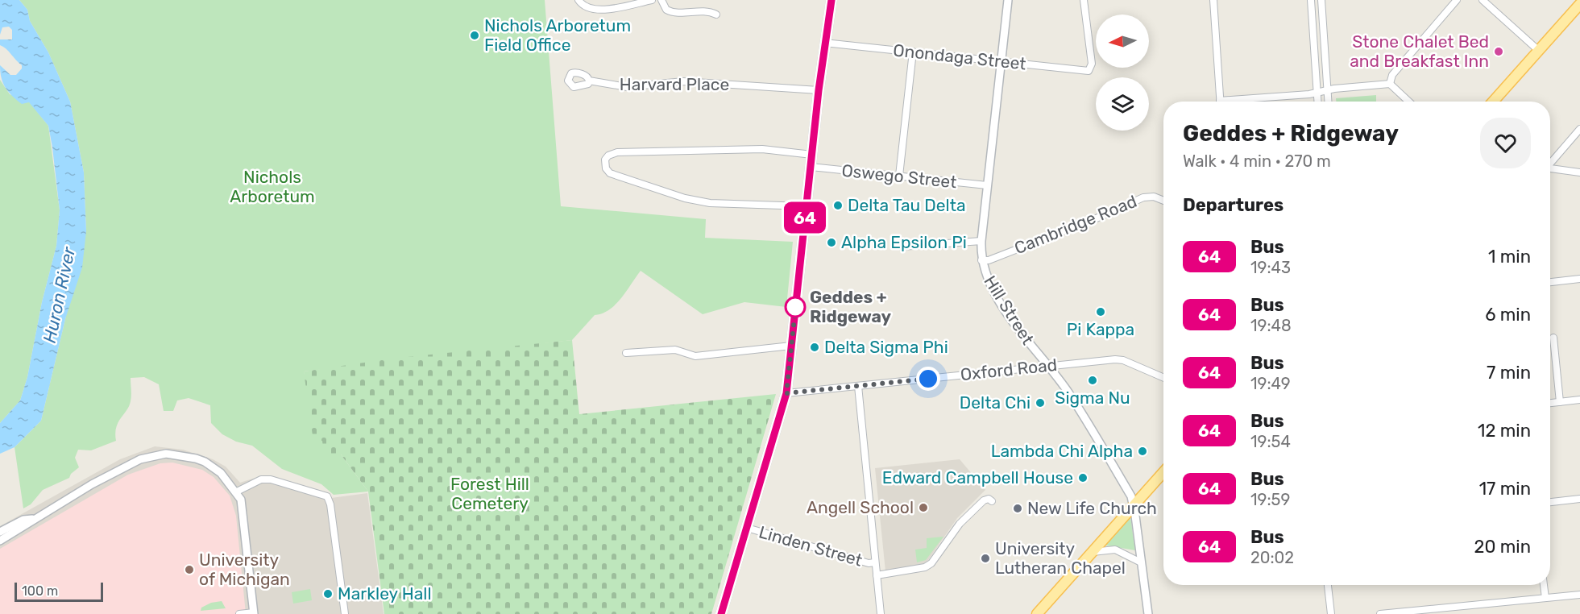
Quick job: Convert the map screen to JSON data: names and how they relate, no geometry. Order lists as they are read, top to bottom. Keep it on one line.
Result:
{"streets":{"street":["Onondaga Street","Harvard Place","Oswego Street","Cambridge Road","Hill Street","Oxford Road","Linden Street"]},"crossings":[["Onondaga Street","Hill Street"],["Oswego Street","Hill Street"],["Cambridge Road","Hill Street"],["Hill Street","Oxford Road"]],"water":["Huron River"],"parks":["Nichols Arboretum","Forest Hill Cemetery"],"places":["Nichols Arboretum Field Office","Stone Chalet Bed and Breakfast Inn","Delta Tau Delta","Alpha Epsilon Pi","Geddes + Ridgeway","Pi Kappa","Delta Sigma Phi","Sigma Nu","Delta Chi","Lambda Chi Alpha","Edward Campbell House","Angell School","New Life Church","University Lutheran Chapel","University of Michigan","Markley Hall"],"lines":["bus line 64"],"scale_bar":"100 m","north":"left","page":{"on_map":"64","heading":[["Geddes + Ridgeway","Walk · 4 min · 270 m"],"Departures"],"list":[{"mark":"64","name":"Bus","note":"19:43","value":"1 min"},{"mark":"64","name":"Bus","note":"19:48","value":"6 min"},{"mark":"64","name":"Bus","note":"19:49","value":"7 min"},{"mark":"64","name":"Bus","note":"19:54","value":"12 min"},{"mark":"64","name":"Bus","note":"19:59","value":"17 min"},{"mark":"64","name":"Bus","note":"20:02","value":"20 min"}],"scale":"100 m"}}
